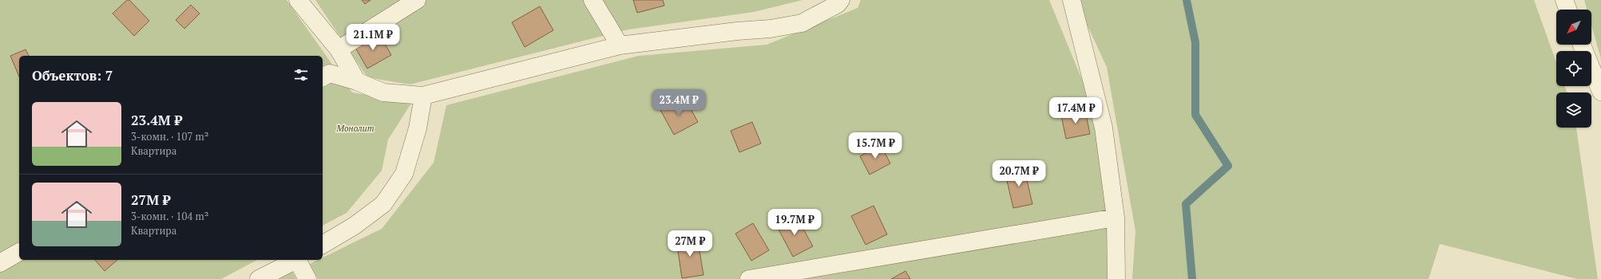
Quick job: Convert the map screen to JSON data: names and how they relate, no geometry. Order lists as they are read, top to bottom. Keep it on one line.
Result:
{"parks":["Монолит"],"north":"bottom left","page":{"price":["21.1M ₽","23.4M ₽","17.4M ₽","15.7M ₽","20.7M ₽","19.7M ₽","27M ₽"],"heading":"Объектов: 7","list":[{"name":"23.4M ₽","note":"3-комн. · 107 m² · Квартира"},{"name":"27M ₽","note":"3-комн. · 104 m² · Квартира"}]}}
